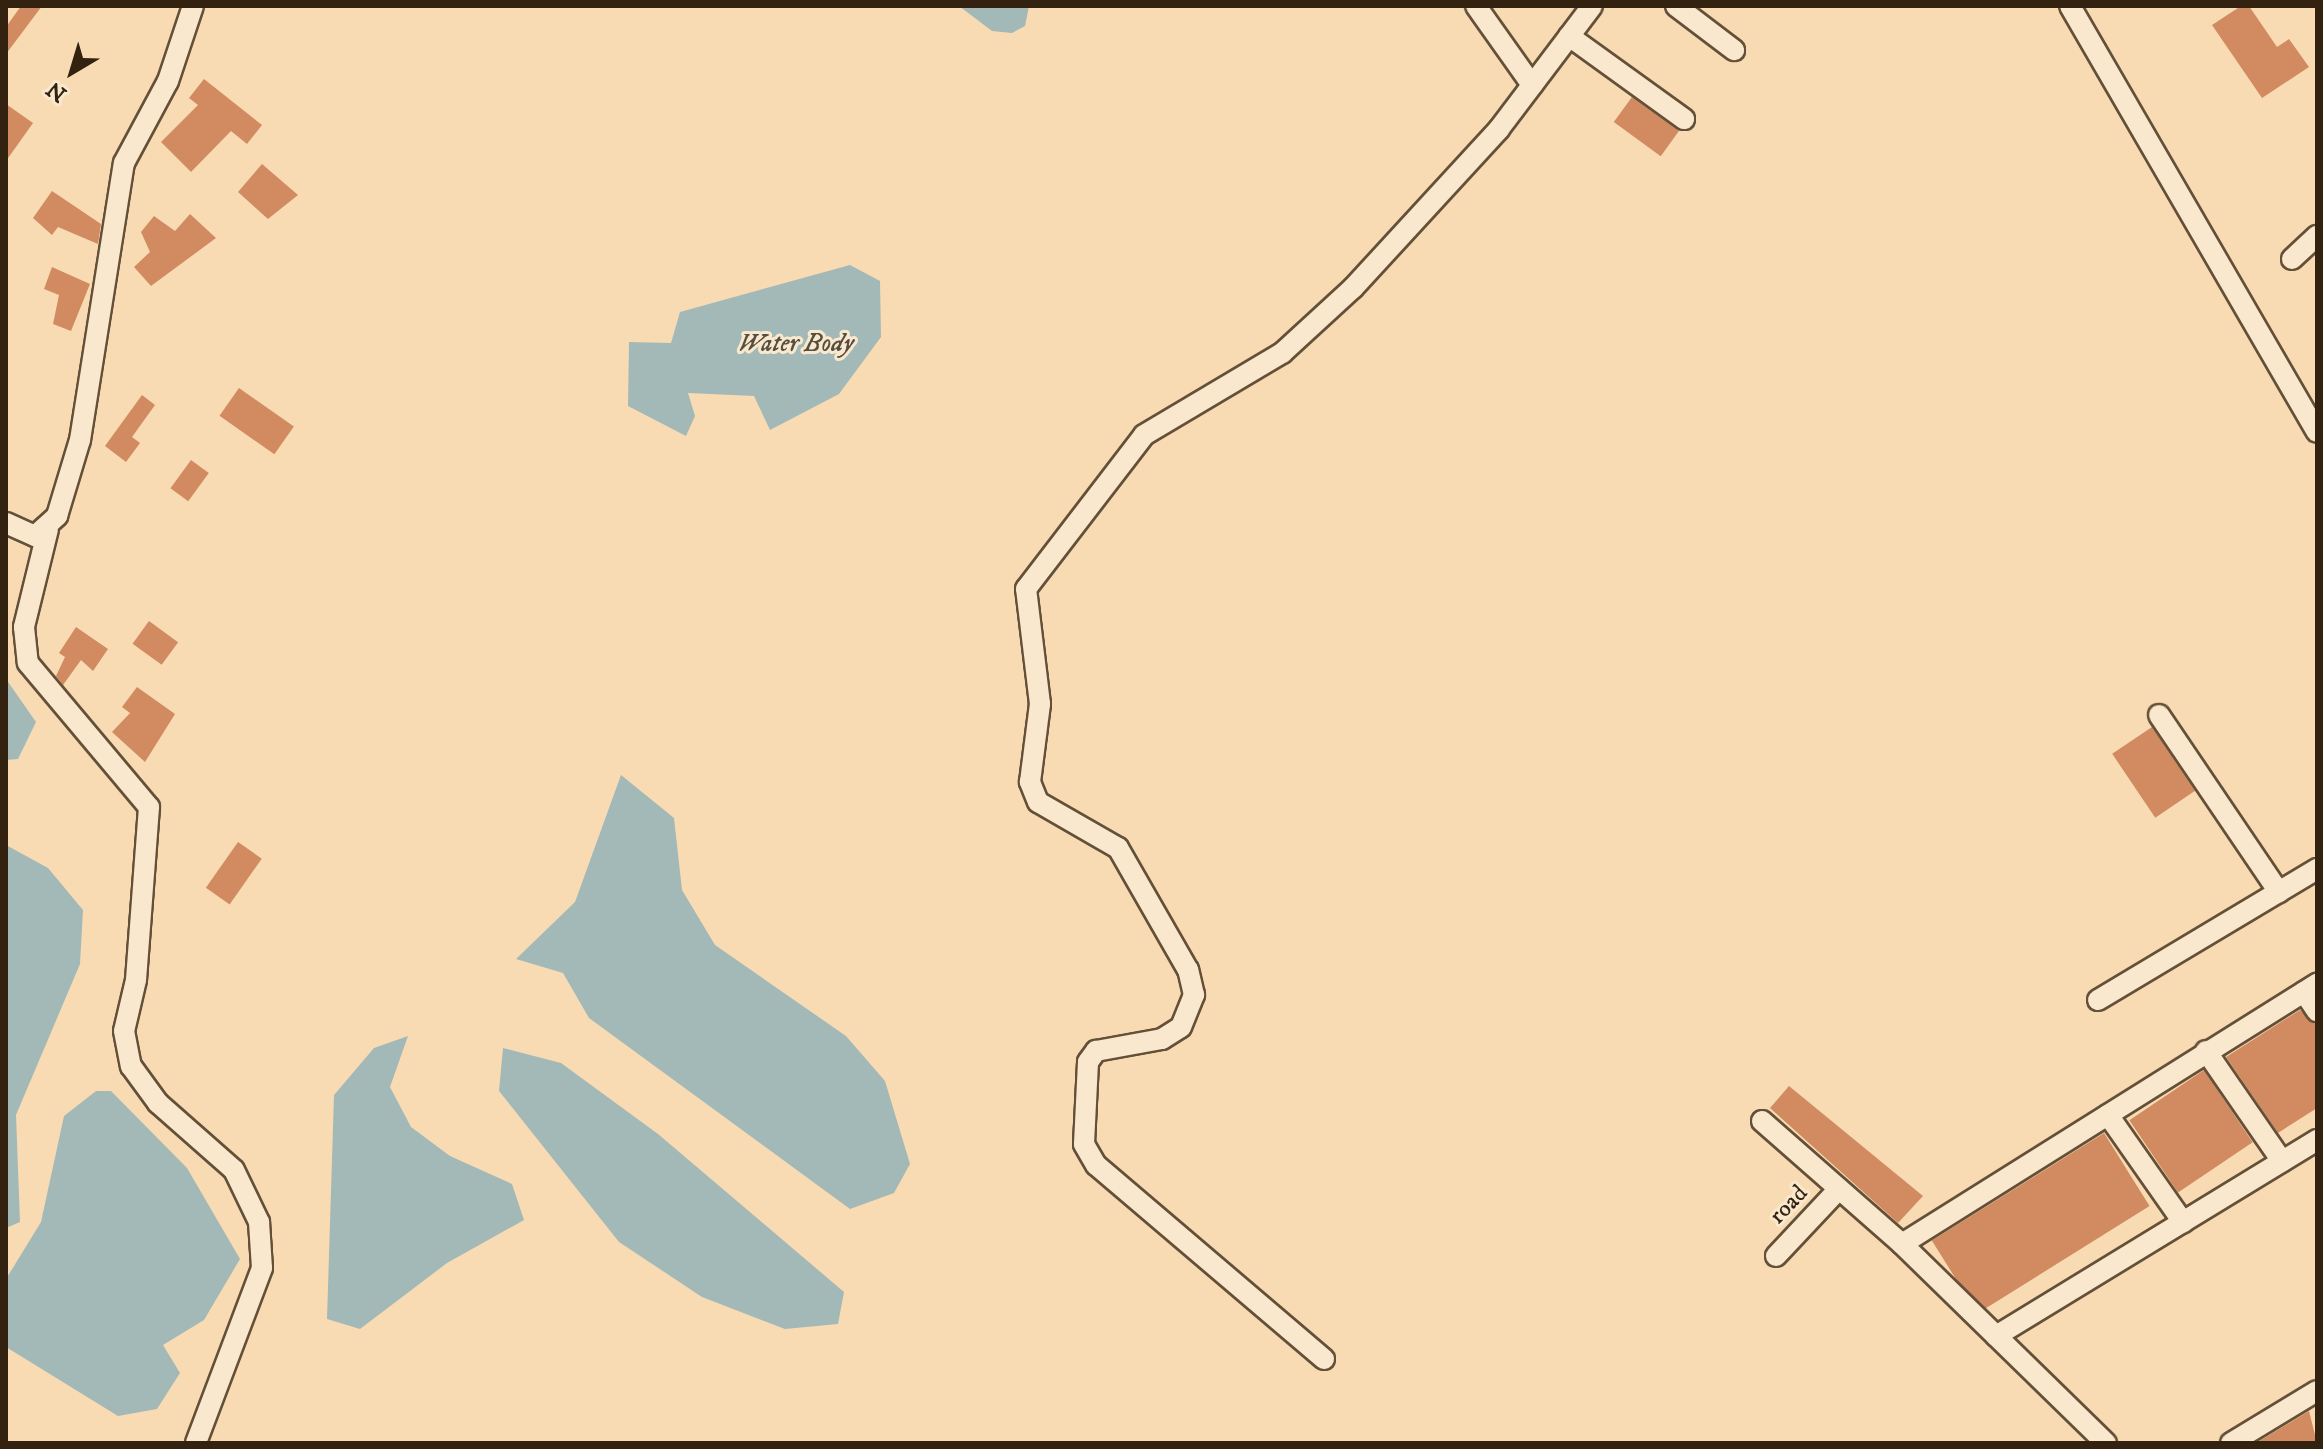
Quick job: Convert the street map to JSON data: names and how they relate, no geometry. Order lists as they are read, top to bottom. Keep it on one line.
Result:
{"streets":{"street":["road"]},"water":["Water Body"],"north":"bottom left"}
